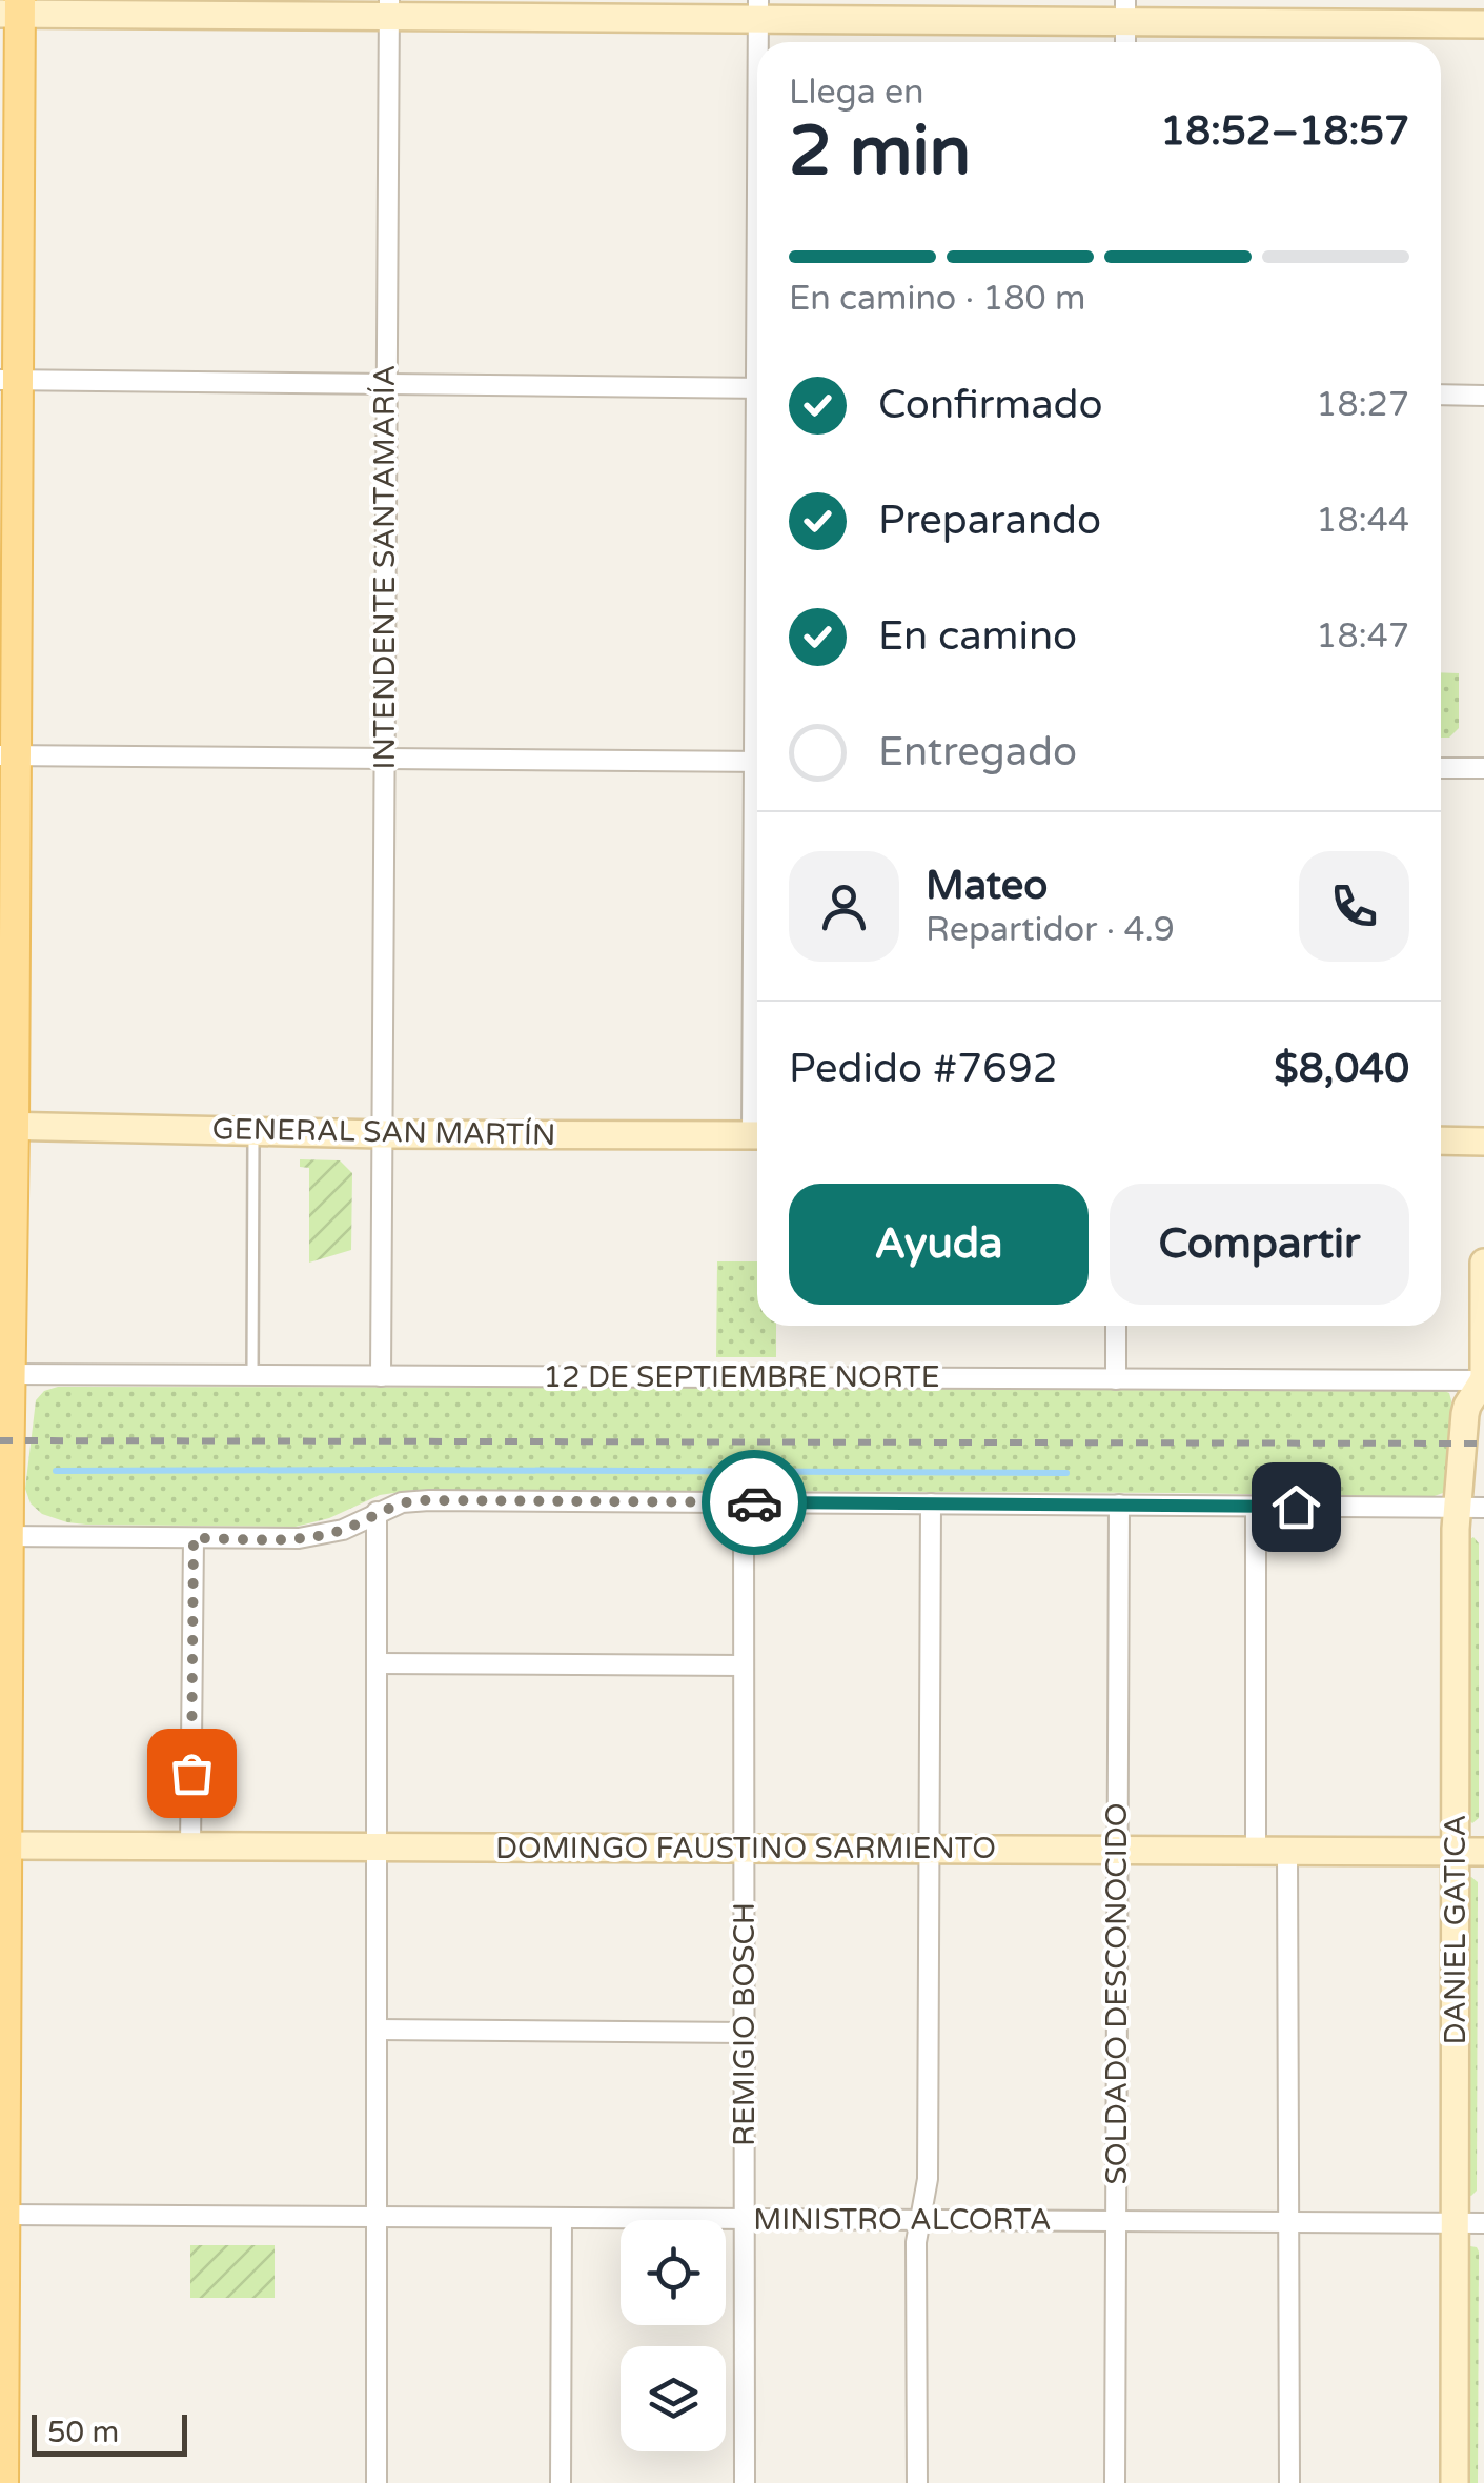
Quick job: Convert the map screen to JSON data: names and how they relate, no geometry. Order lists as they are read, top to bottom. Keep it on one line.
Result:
{"streets":{"main road":["GENERAL SAN MARTÍN","DOMINGO FAUSTINO SARMIENTO","DANIEL GATICA"],"street":["INTENDENTE SANTAMARÍA","12 DE SEPTIEMBRE NORTE","SOLDADO DESCONOCIDO","REMIGIO BOSCH","MINISTRO ALCORTA"]},"crossings":[["INTENDENTE SANTAMARÍA","GENERAL SAN MARTÍN"],["INTENDENTE SANTAMARÍA","12 DE SEPTIEMBRE NORTE"],["12 DE SEPTIEMBRE NORTE","DANIEL GATICA"],["DOMINGO FAUSTINO SARMIENTO","DANIEL GATICA"],["DOMINGO FAUSTINO SARMIENTO","SOLDADO DESCONOCIDO"],["DOMINGO FAUSTINO SARMIENTO","REMIGIO BOSCH"],["DANIEL GATICA","MINISTRO ALCORTA"],["SOLDADO DESCONOCIDO","MINISTRO ALCORTA"],["REMIGIO BOSCH","MINISTRO ALCORTA"]],"scale_bar":"50 m","page":{"heading":["2 min","Llega en","18:52–18:57"],"panel":["Mateo","Repartidor · 4.9","Pedido #7692","$8,040"],"bar":"En camino · 180 m","list":[["Confirmado","18:27"],["Preparando","18:44"],["En camino","18:47"],"Entregado"],"buttons":["Ayuda","Compartir"],"scale":"50 m"}}
